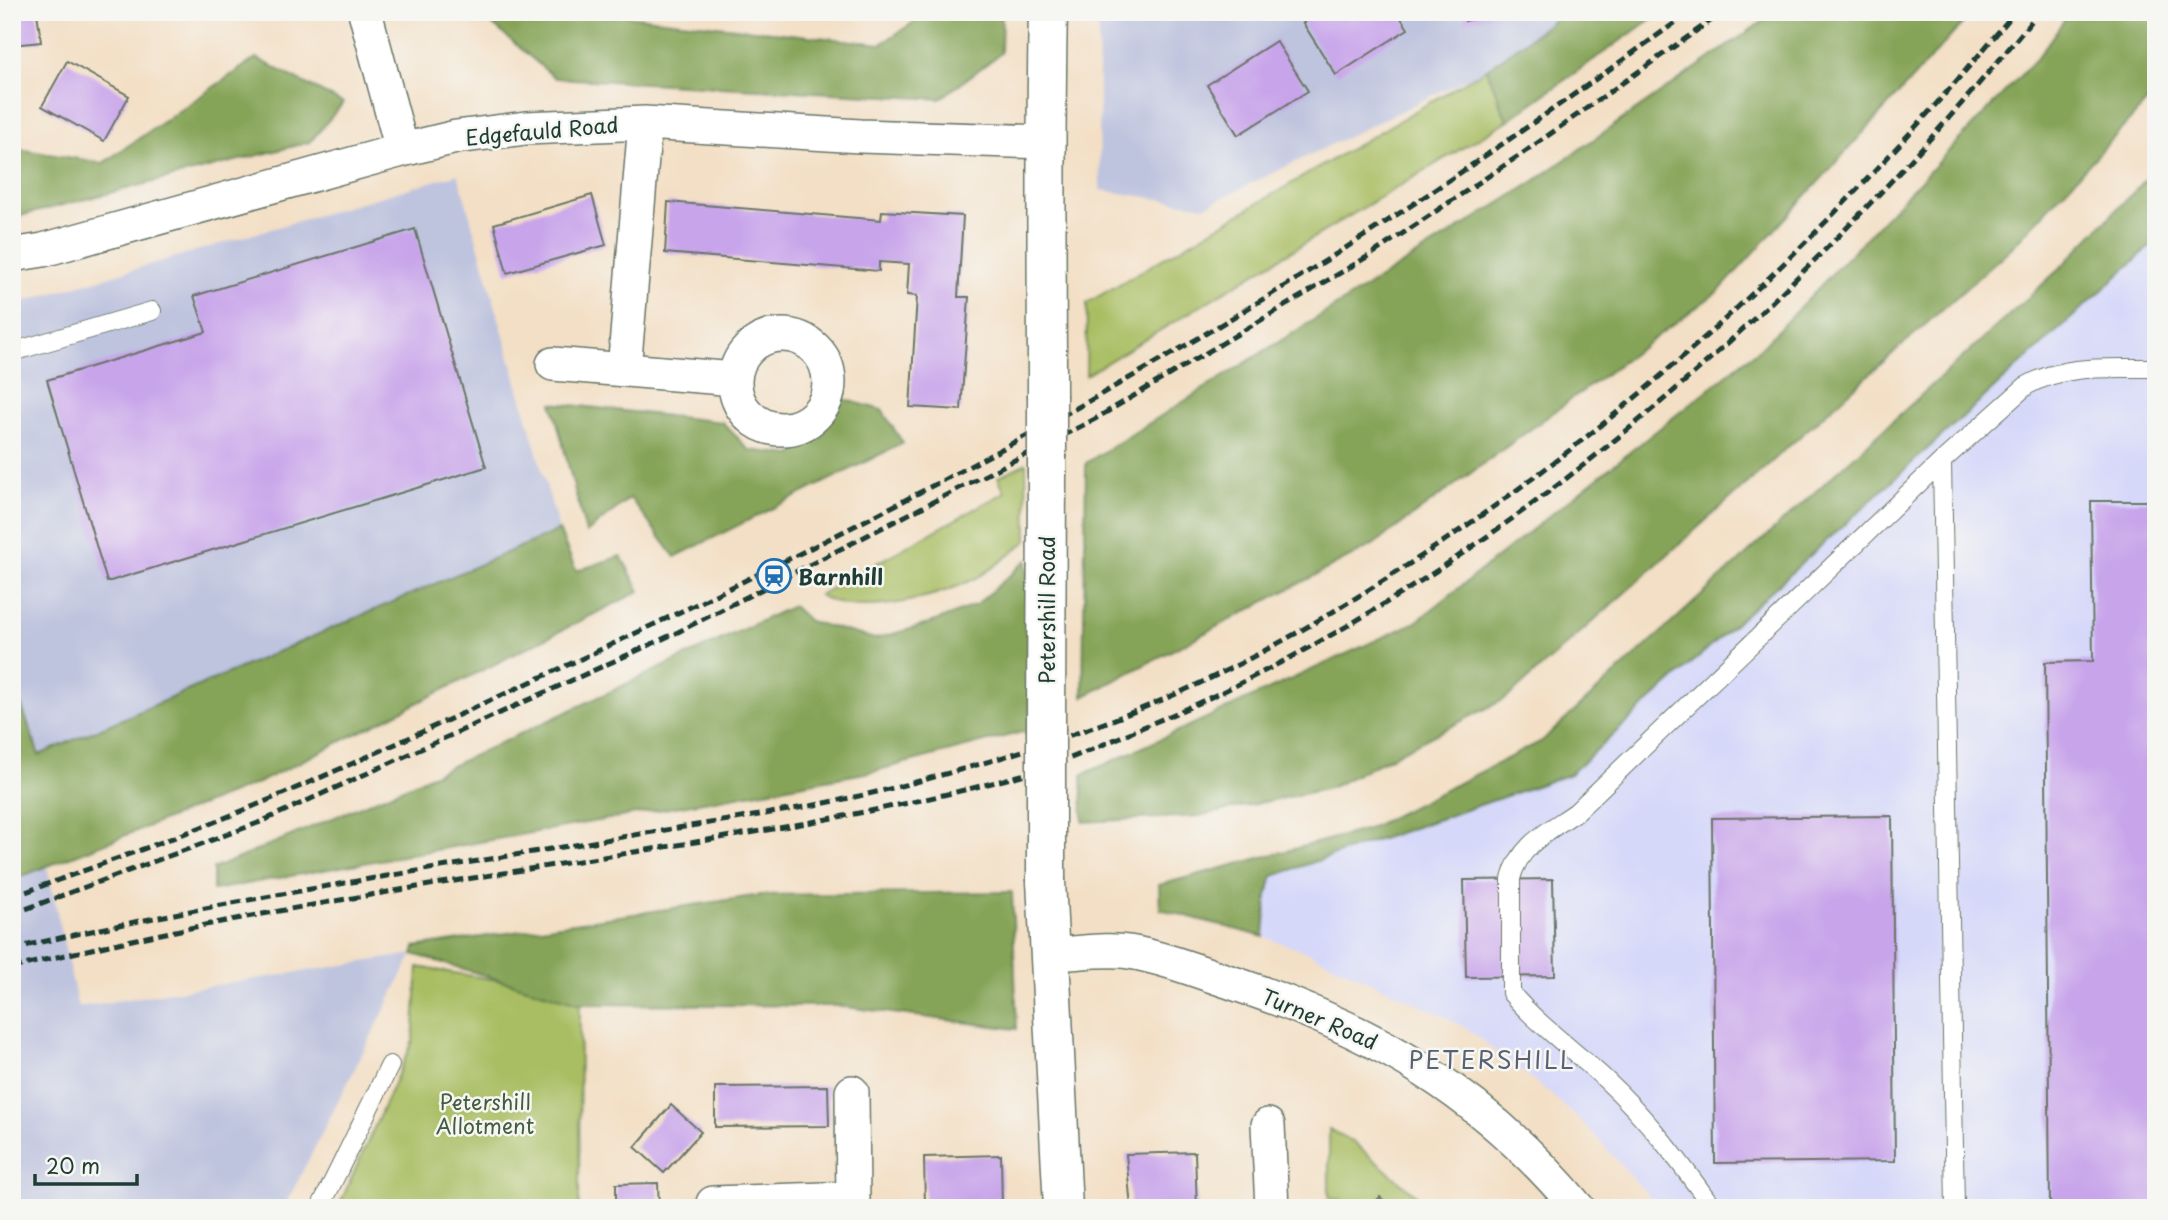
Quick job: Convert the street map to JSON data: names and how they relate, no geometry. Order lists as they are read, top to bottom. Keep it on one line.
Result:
{"streets":{"street":["Edgefauld Road","Petershill Road","Turner Road"]},"crossings":[["Edgefauld Road","Petershill Road"],["Petershill Road","Turner Road"]],"districts":["PETERSHILL"],"parks":["Petershill Allotment"],"places":{"station":["Barnhill"]},"scale_bar":"20 m"}
